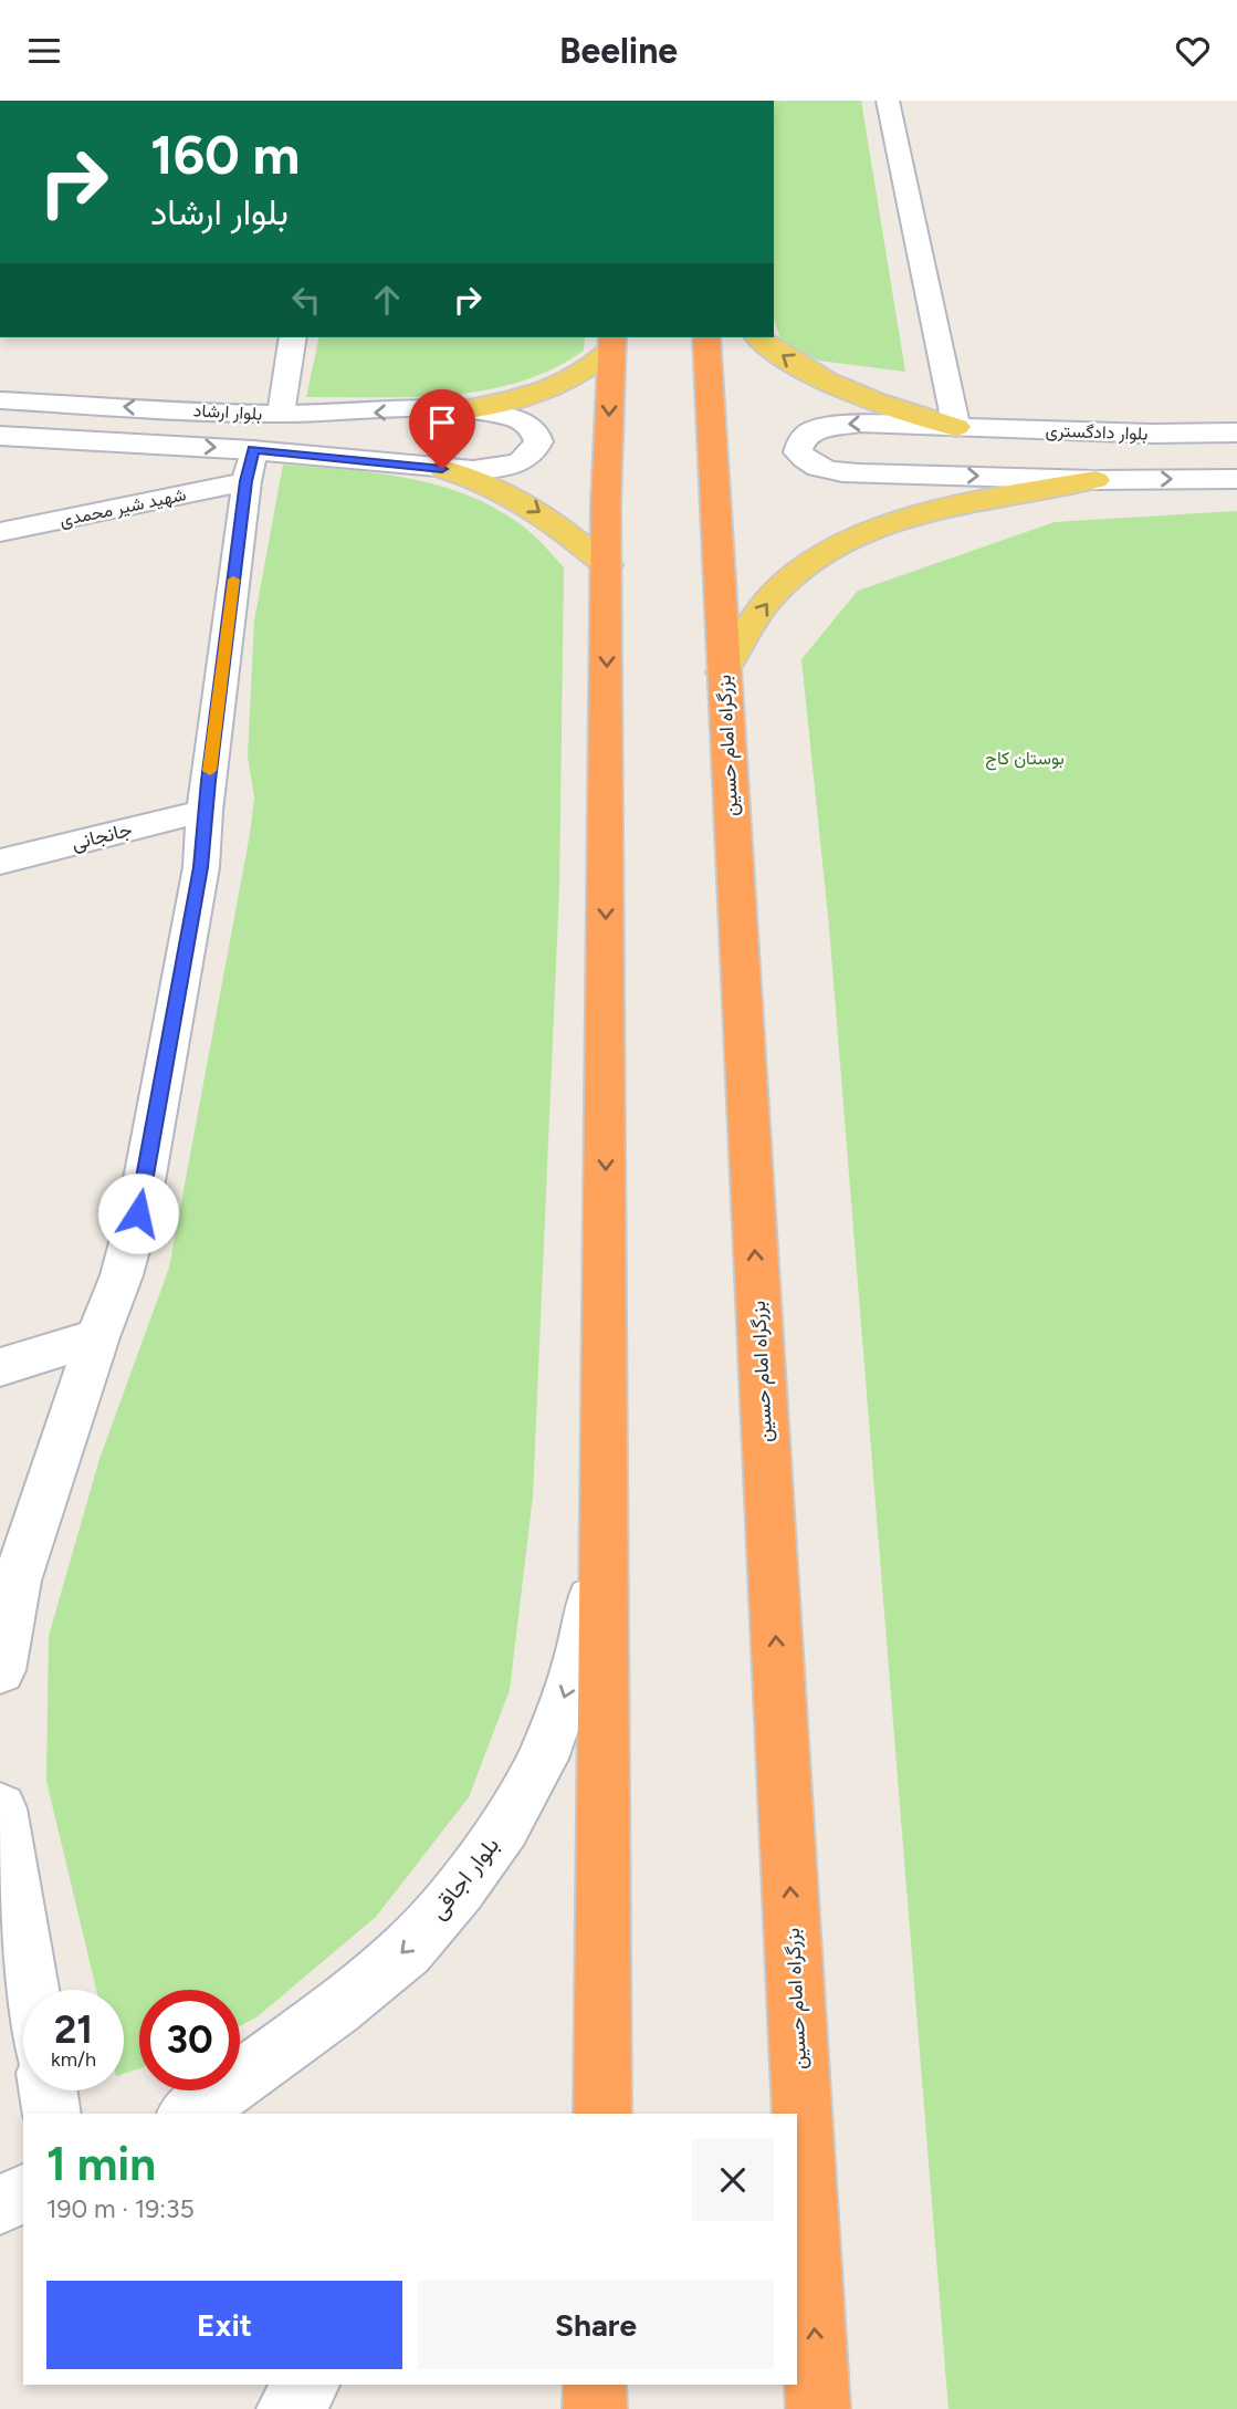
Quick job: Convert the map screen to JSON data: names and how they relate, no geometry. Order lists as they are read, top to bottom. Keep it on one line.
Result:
{"streets":{"highway":["بزرگراه امام حسین"],"street":["بلوار ارشاد","بلوار دادگستری","شهید شیر محمدی","جانجانی","بلوار اجاقی"]},"crossings":[["بلوار ارشاد","شهید شیر محمدی"]],"one_way":["بلوار اجاقی"],"parks":["بوستان کاج"],"page":{"header":"Beeline","turn":["160 m","بلوار ارشاد"],"speed":"21 km/h","limit":"30","heading":["1 min","190 m · 19:35"],"buttons":["Exit","Share"]}}
